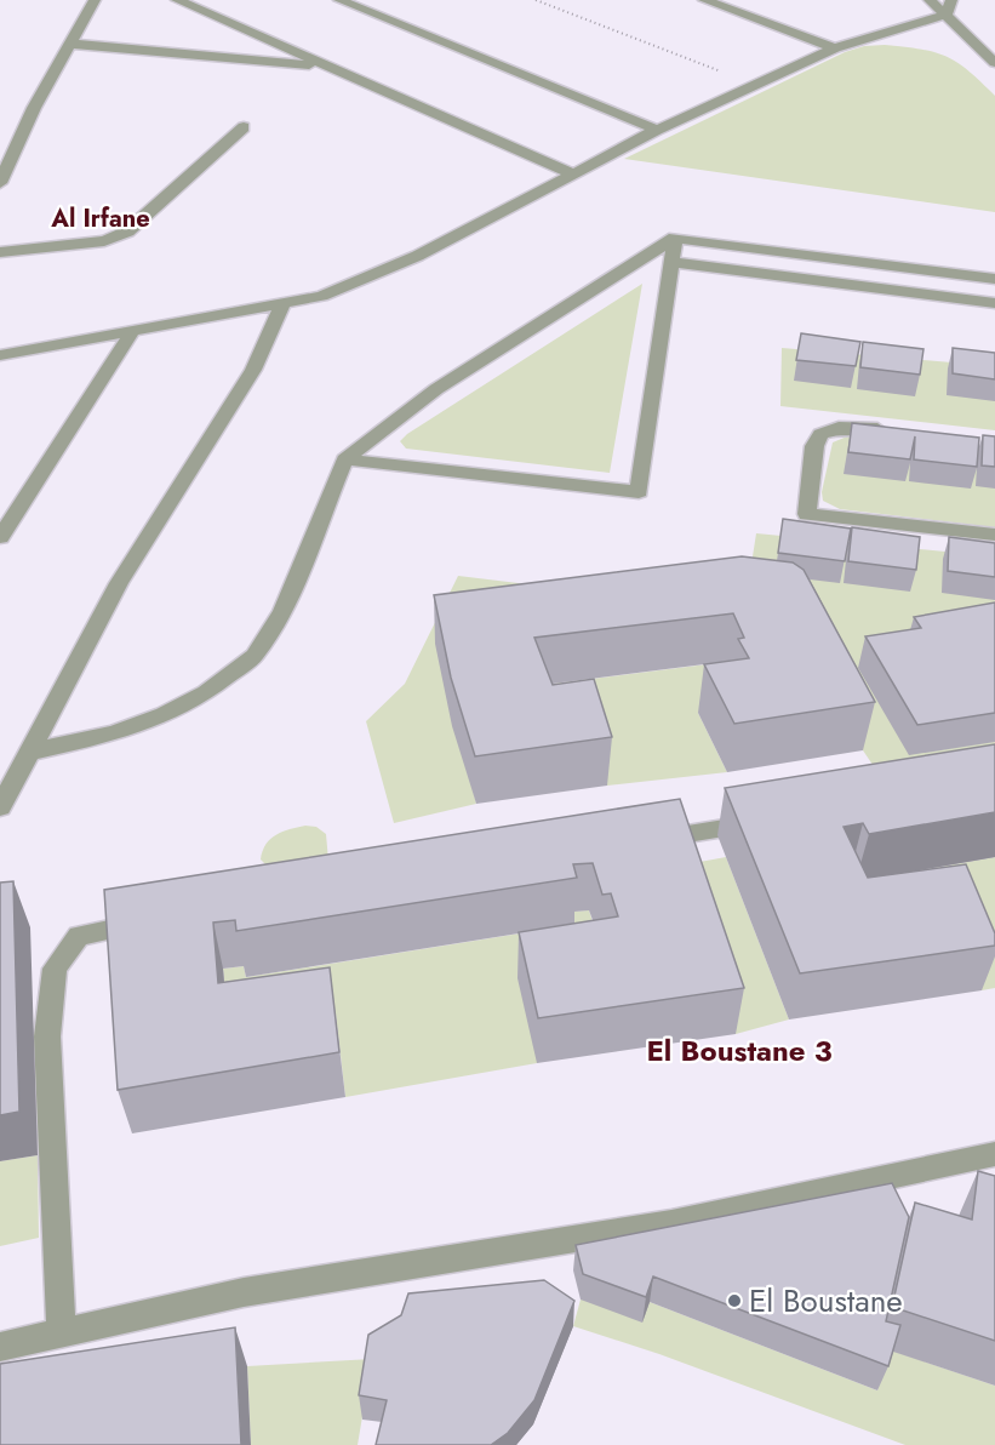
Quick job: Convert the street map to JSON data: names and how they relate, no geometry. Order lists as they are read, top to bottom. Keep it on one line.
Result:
{"districts":["Al Irfane","El Boustane 3"],"places":["El Boustane"]}
